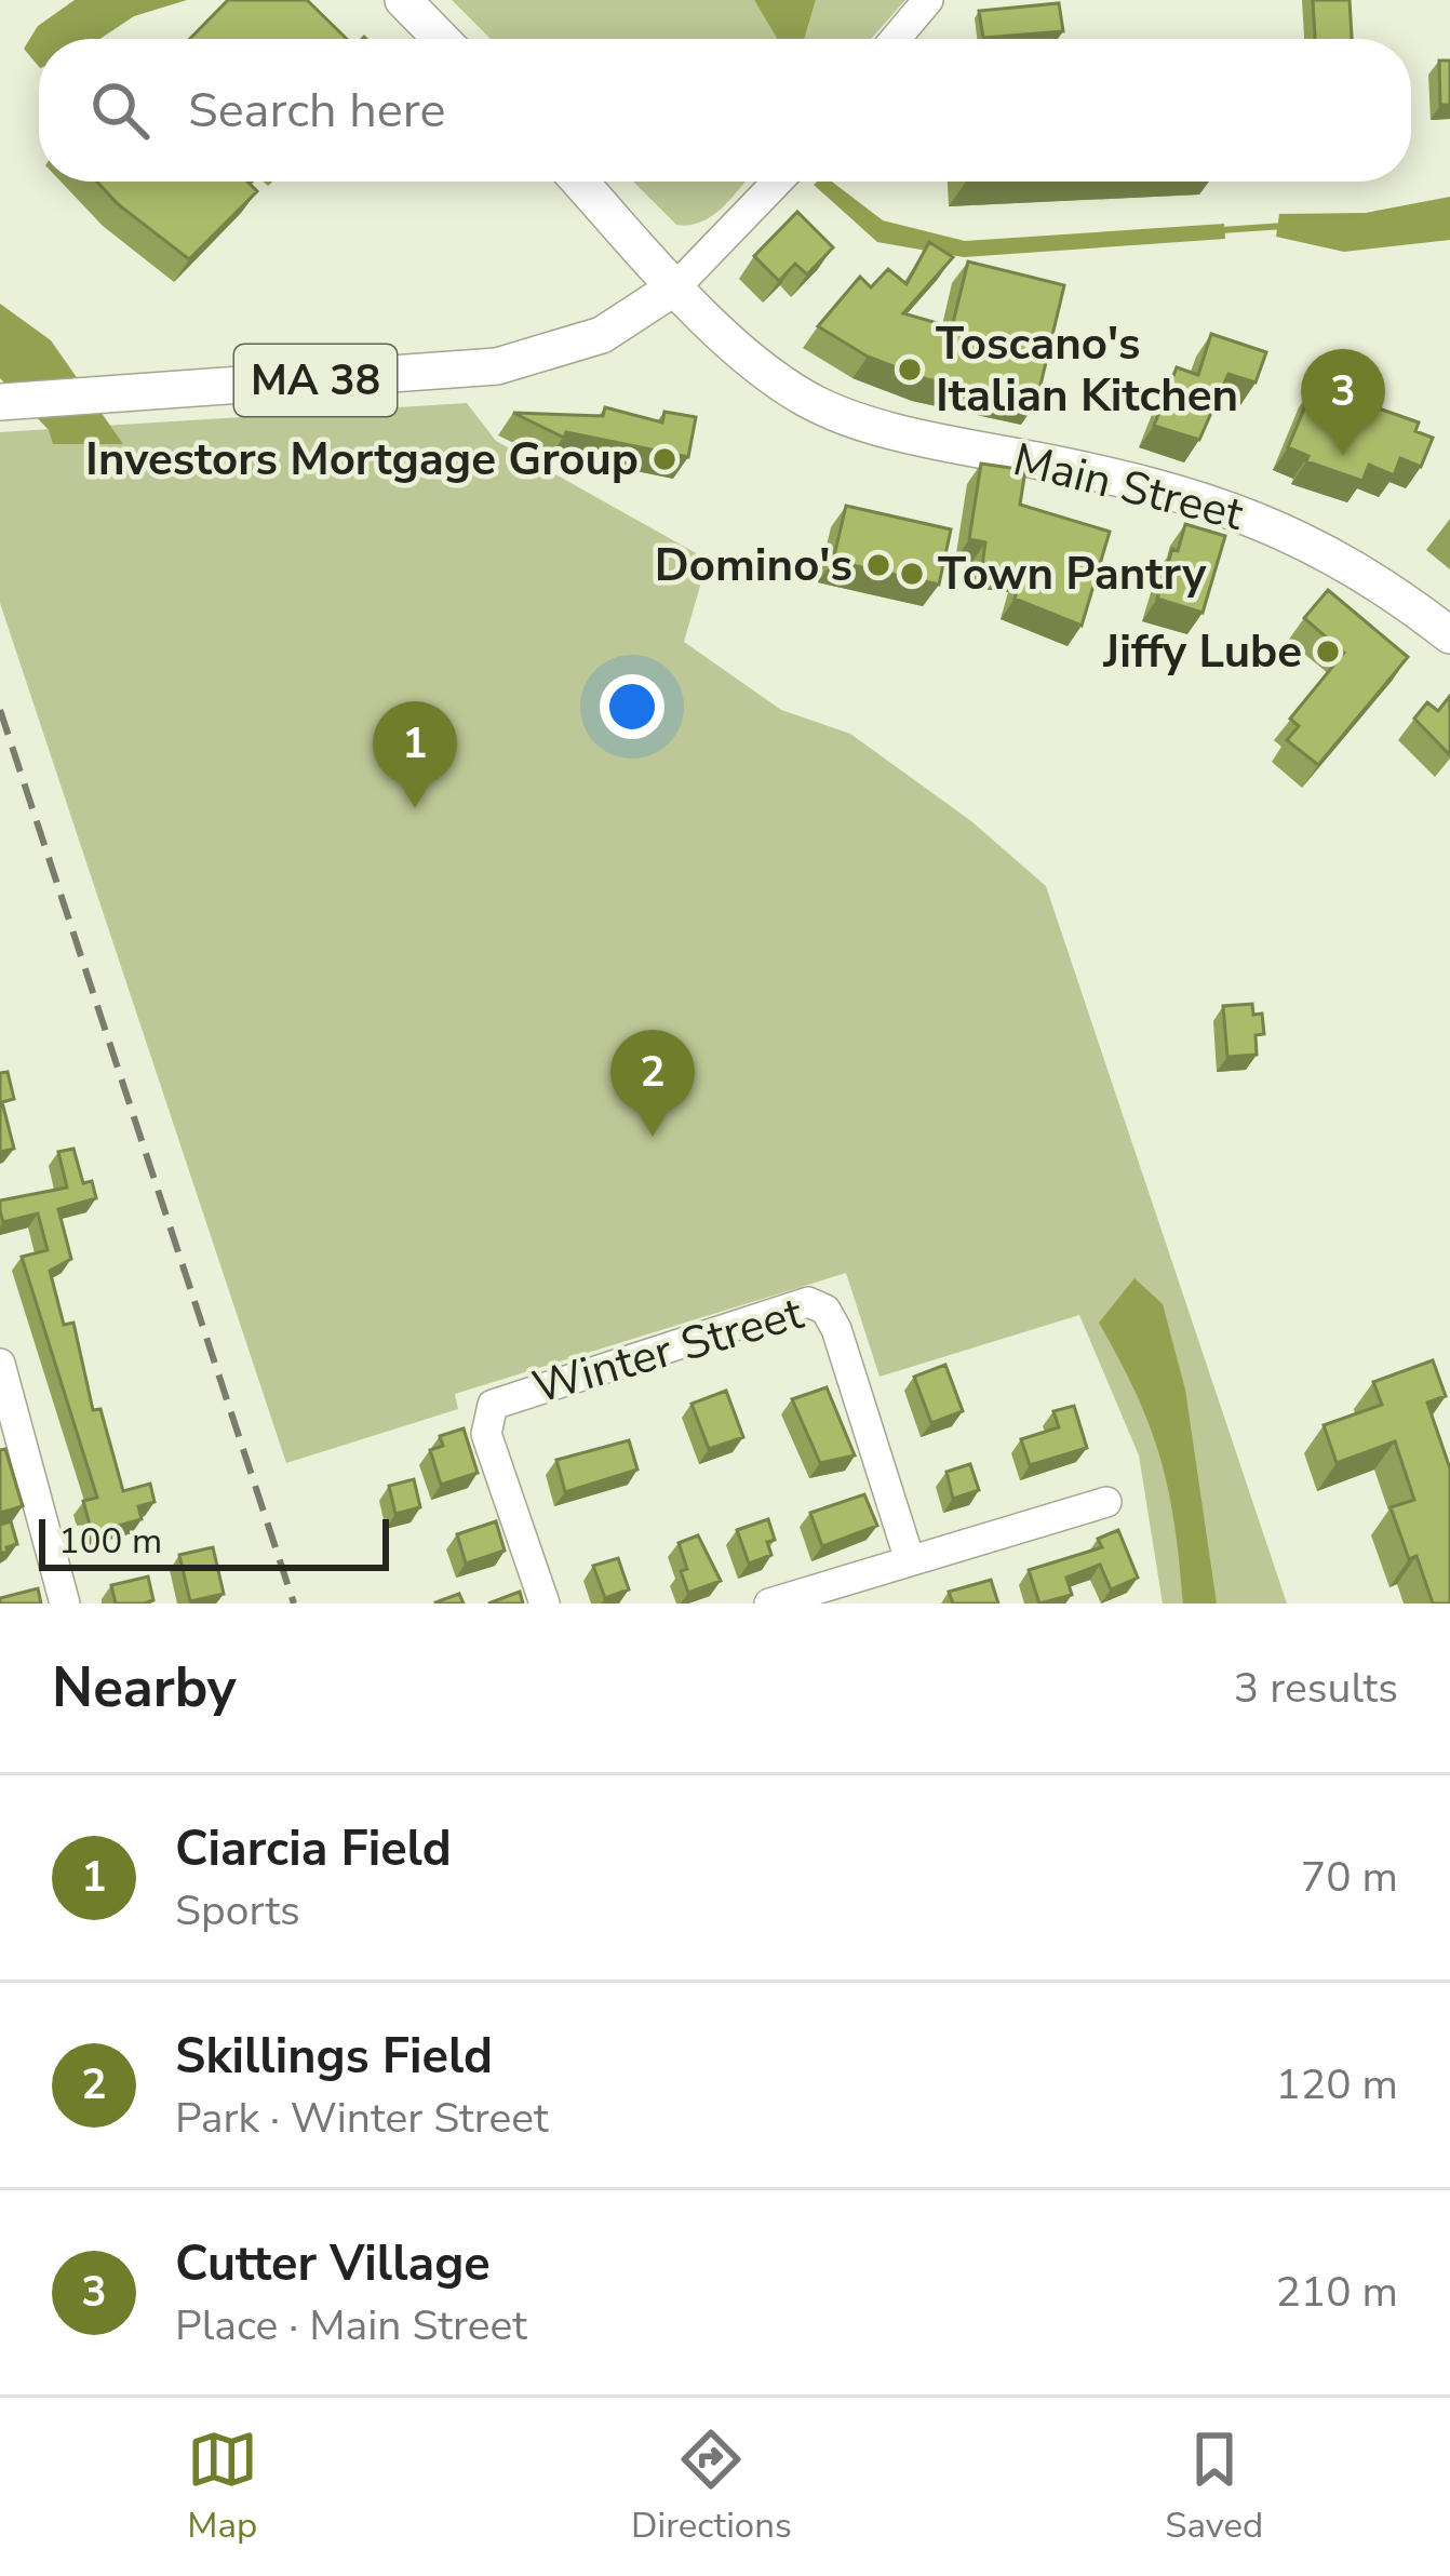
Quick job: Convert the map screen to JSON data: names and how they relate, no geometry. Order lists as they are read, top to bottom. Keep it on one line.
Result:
{"streets":{"main road":["MA 38","Main Street"],"street":["Winter Street"]},"crossings":[["MA 38","Main Street"]],"places":["Toscano's Italian Kitchen","Investors Mortgage Group","Domino's","Town Pantry","Jiffy Lube"],"scale_bar":"100 m","page":{"search":"Search here","pins":["3","1","2"],"scale":"100 m","heading":["Nearby","3 results"],"list":[{"mark":"1","name":"Ciarcia Field","note":"Sports","value":"70 m"},{"mark":"2","name":"Skillings Field","note":"Park · Winter Street","value":"120 m"},{"mark":"3","name":"Cutter Village","note":"Place · Main Street","value":"210 m"}],"nav":["Map","Directions","Saved"]}}
